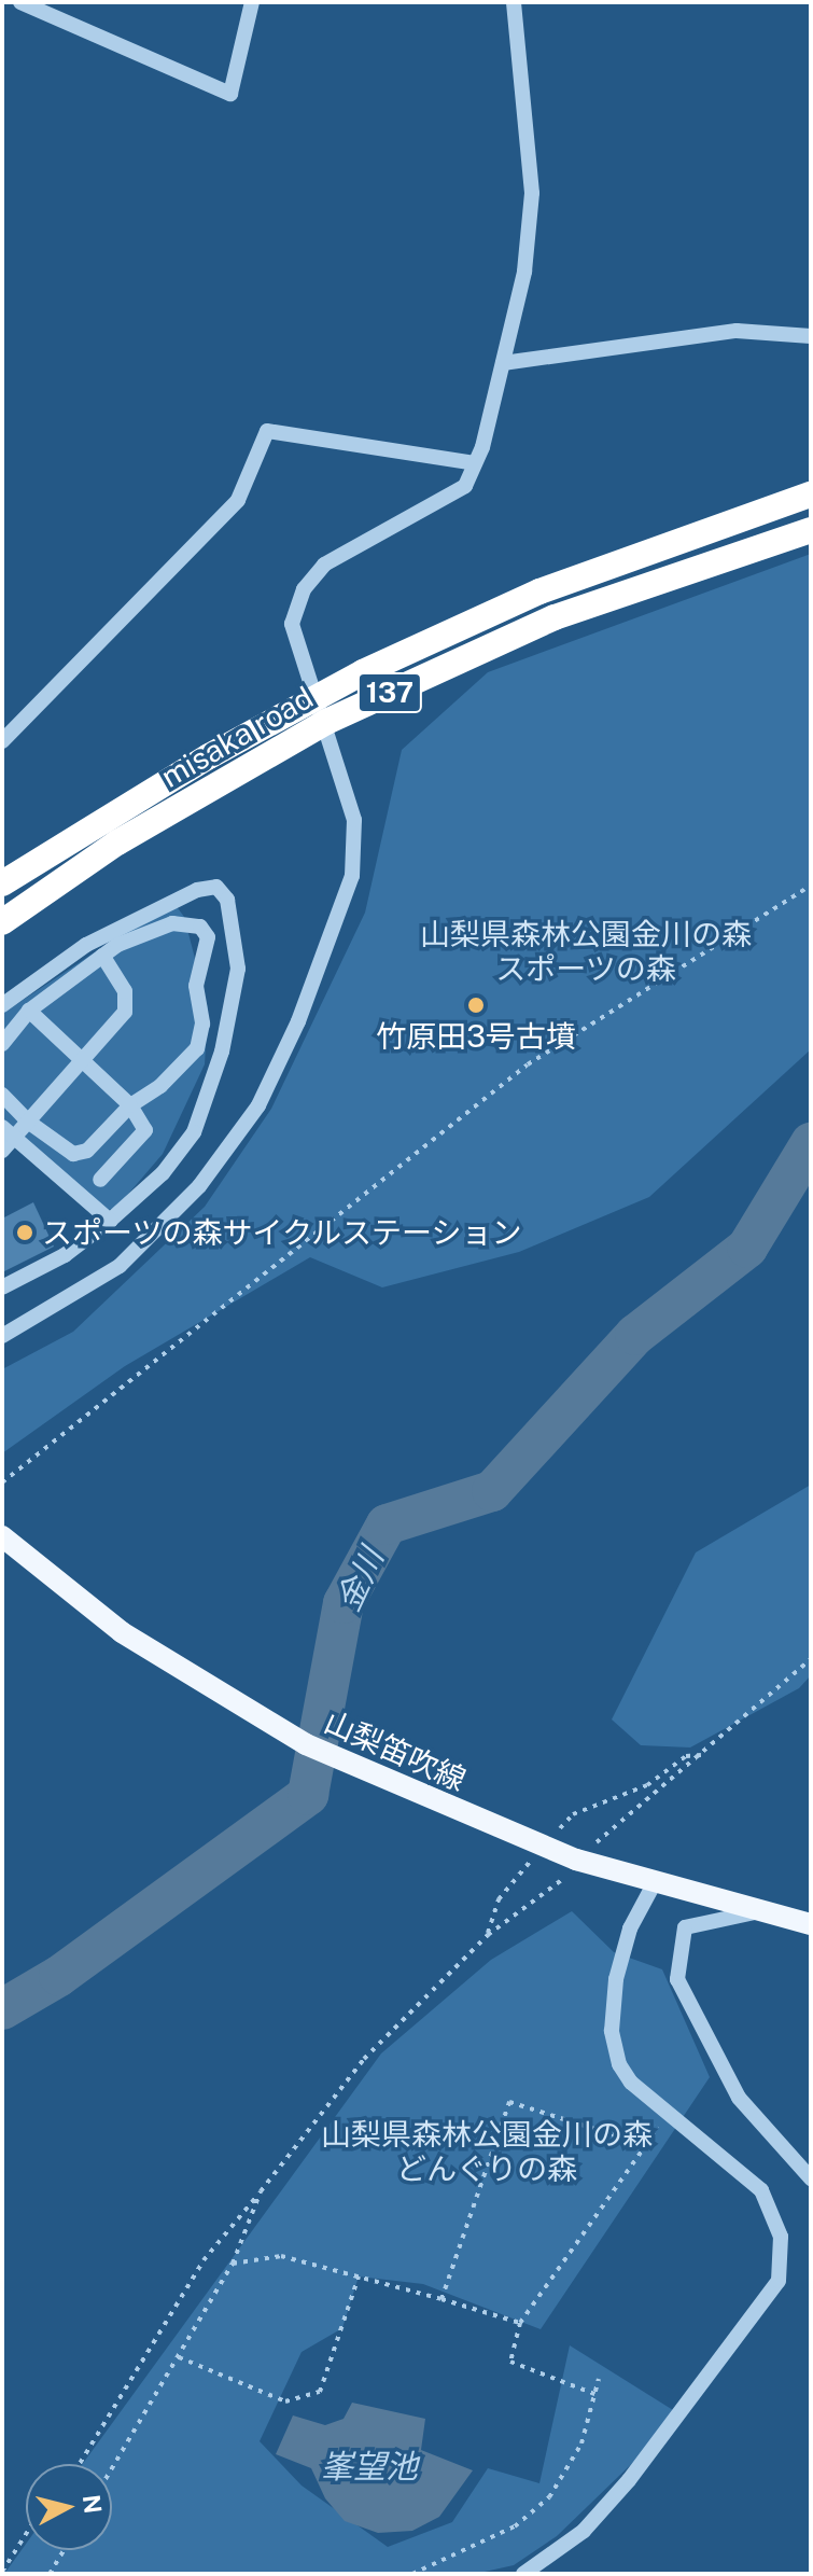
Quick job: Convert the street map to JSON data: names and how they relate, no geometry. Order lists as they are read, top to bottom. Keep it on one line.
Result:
{"streets":{"highway":["137","misaka road"],"main road":["山梨笛吹線"]},"water":["金川","峯望池"],"parks":["山梨県森林公園金川の森 スポーツの森","山梨県森林公園金川の森 どんぐりの森"],"places":["竹原田3号古墳","スポーツの森サイクルステーション"],"north":"right"}
